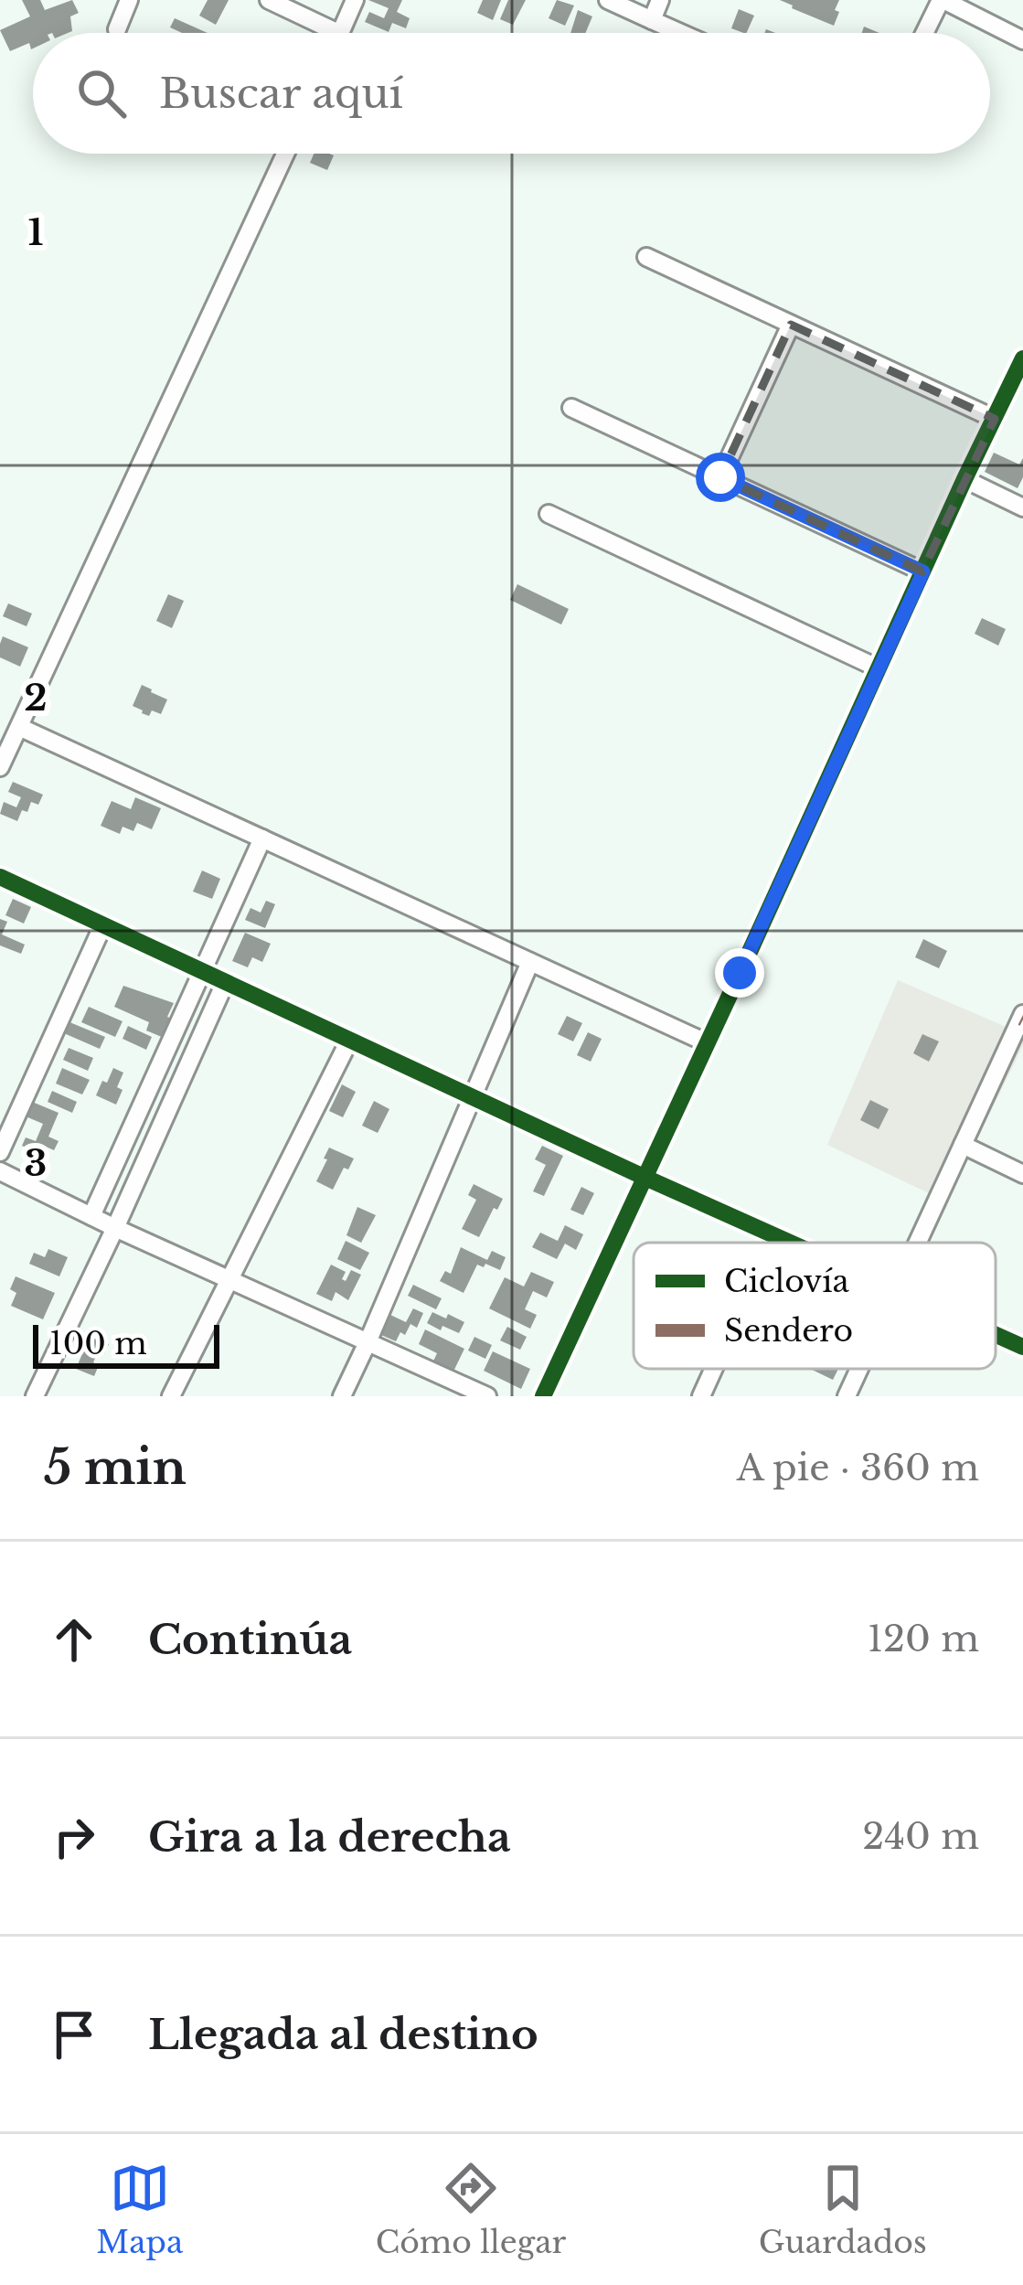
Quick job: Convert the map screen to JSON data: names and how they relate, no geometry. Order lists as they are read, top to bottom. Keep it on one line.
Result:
{"legend":["Ciclovía","Sendero"],"scale_bar":"100 m","page":{"search":"Buscar aquí","scale":"100 m","heading":["5 min","A pie · 360 m"],"list":[["Continúa","120 m"],["Gira a la derecha","240 m"],"Llegada al destino"],"nav":["Mapa","Cómo llegar","Guardados"]},"grid":{"rows":["1","2","3"]}}
